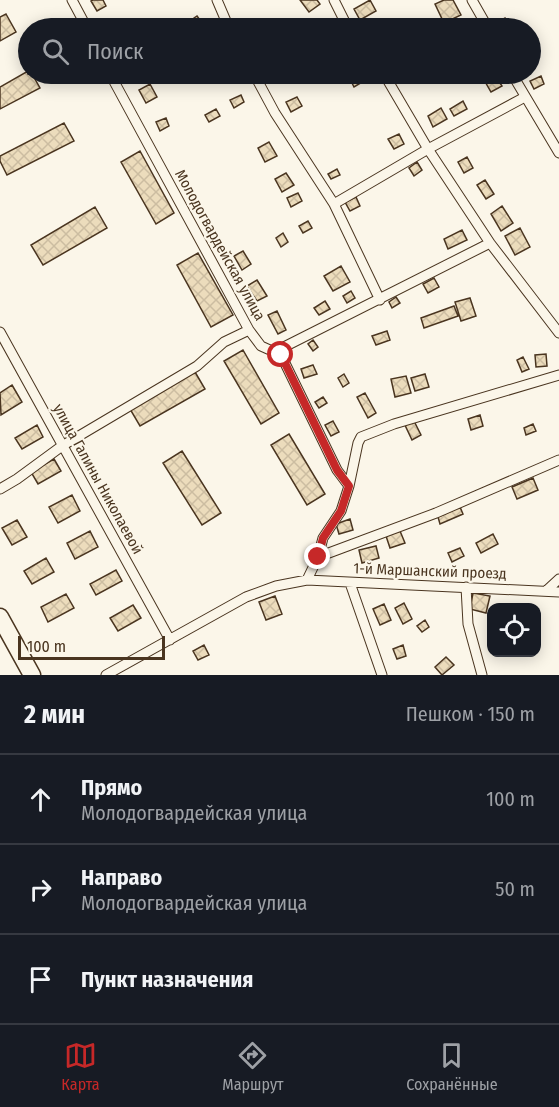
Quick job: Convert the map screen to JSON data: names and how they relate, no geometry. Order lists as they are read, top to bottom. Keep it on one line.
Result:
{"streets":{"street":["Молодогвардейская улица","улица Галины Николаевой","1-й Маршанский проезд"]},"crossings":[["улица Галины Николаевой","1-й Маршанский проезд"]],"scale_bar":"100 m","page":{"search":"Поиск","scale":"100 m","heading":["2 мин","Пешком · 150 m"],"list":[["Прямо","Молодогвардейская улица","100 m"],["Направо","Молодогвардейская улица","50 m"],"Пункт назначения"],"nav":["Карта","Маршрут","Сохранённые"]}}
